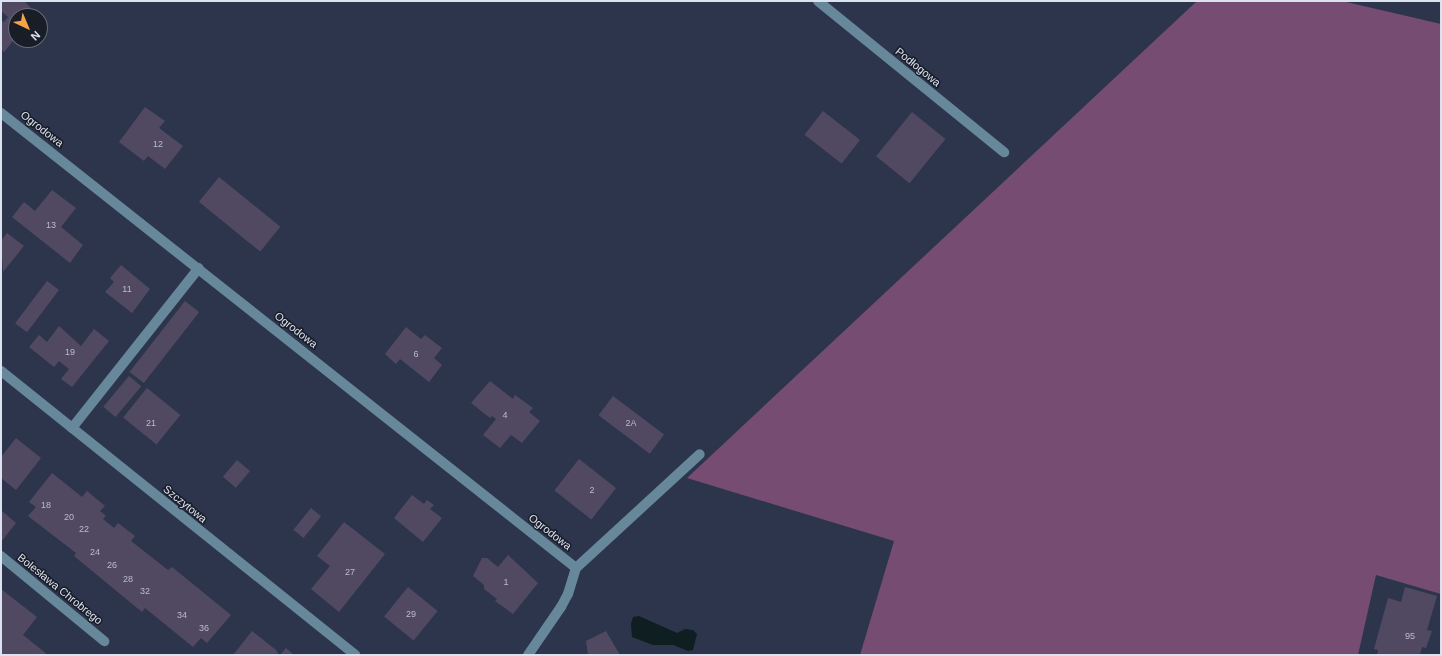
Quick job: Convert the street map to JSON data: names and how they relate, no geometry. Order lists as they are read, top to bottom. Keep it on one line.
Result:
{"streets":{"street":["Podłogowa","Ogrodowa","Szczytowa","Bolesława Chrobrego"]},"house_numbers":["12","13","11","19","6","4","21","2A","2","18","20","22","24","26","27","28","1","32","29","34","36","95"],"north":"bottom right"}
